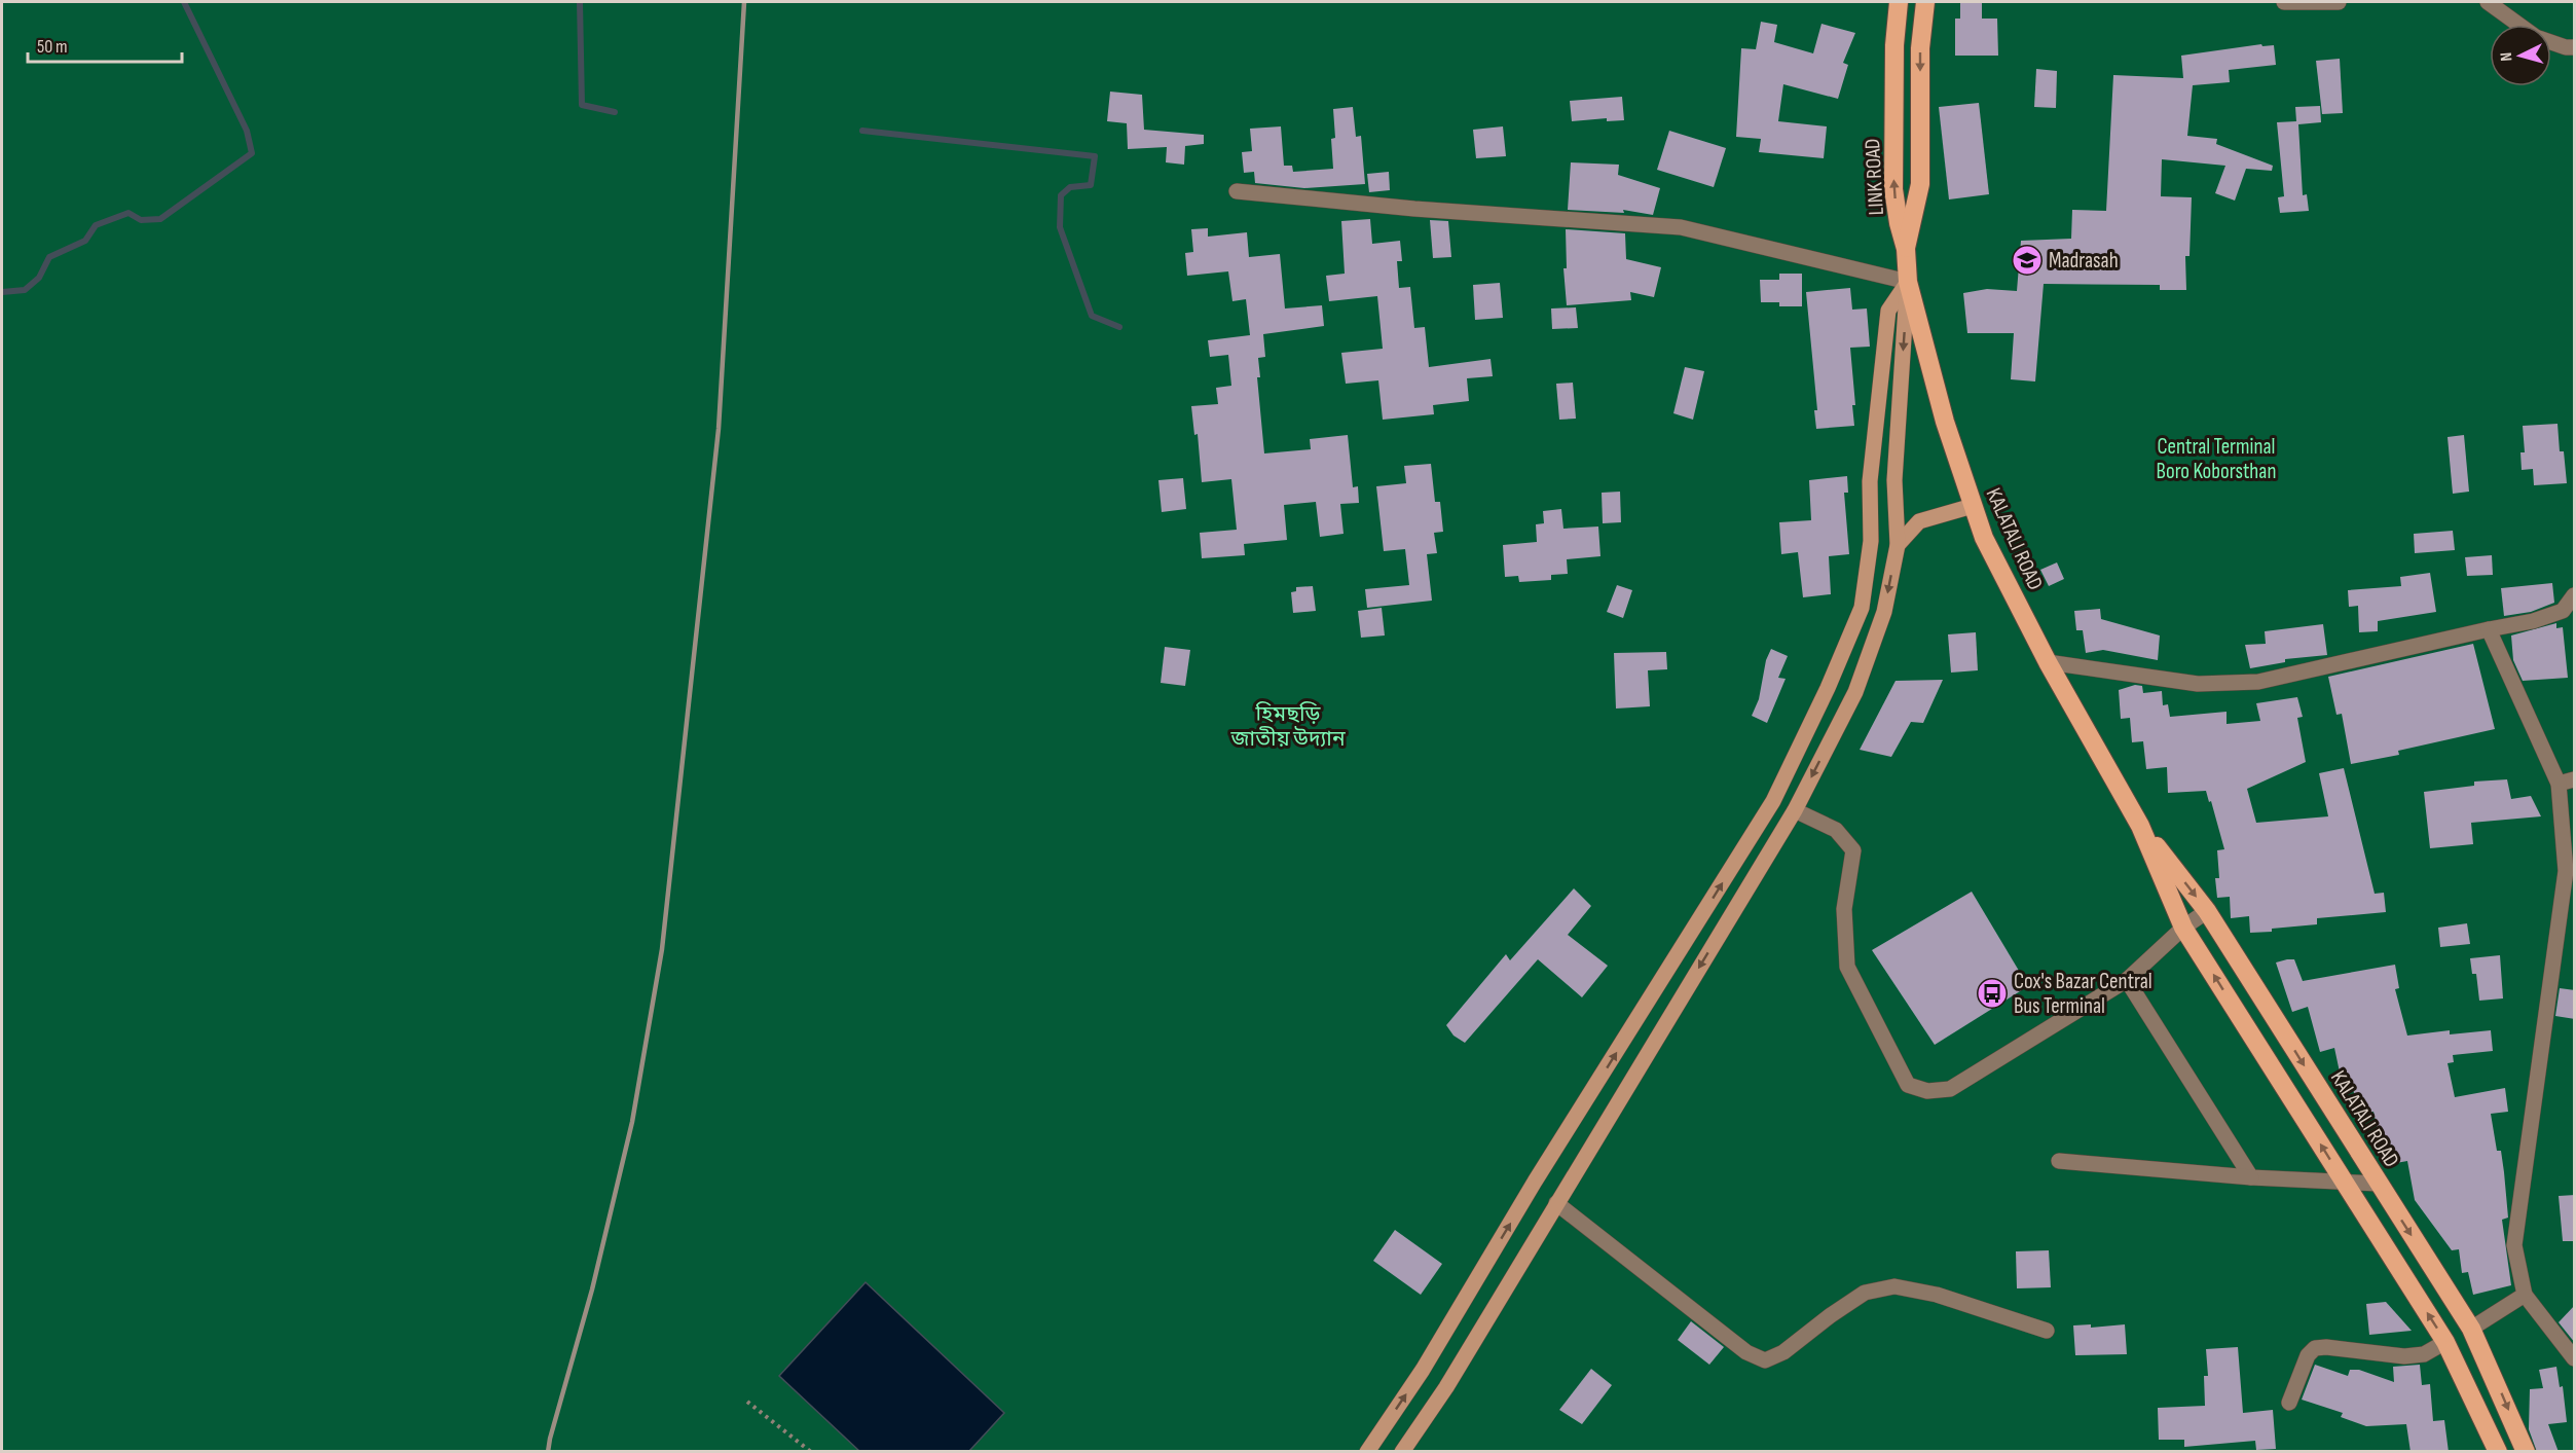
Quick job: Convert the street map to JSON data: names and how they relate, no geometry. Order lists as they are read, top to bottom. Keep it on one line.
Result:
{"streets":{"highway":["LINK ROAD","KALATALI ROAD"]},"crossings":[["LINK ROAD","KALATALI ROAD"]],"parks":["Central Terminal Boro Koborsthan","হিমছড়ি জাতীয় উদ্যান"],"places":{"school or university":["Madrasah"],"bus stop":["Cox's Bazar Central Bus Terminal"]},"scale_bar":"50 m","north":"left"}
